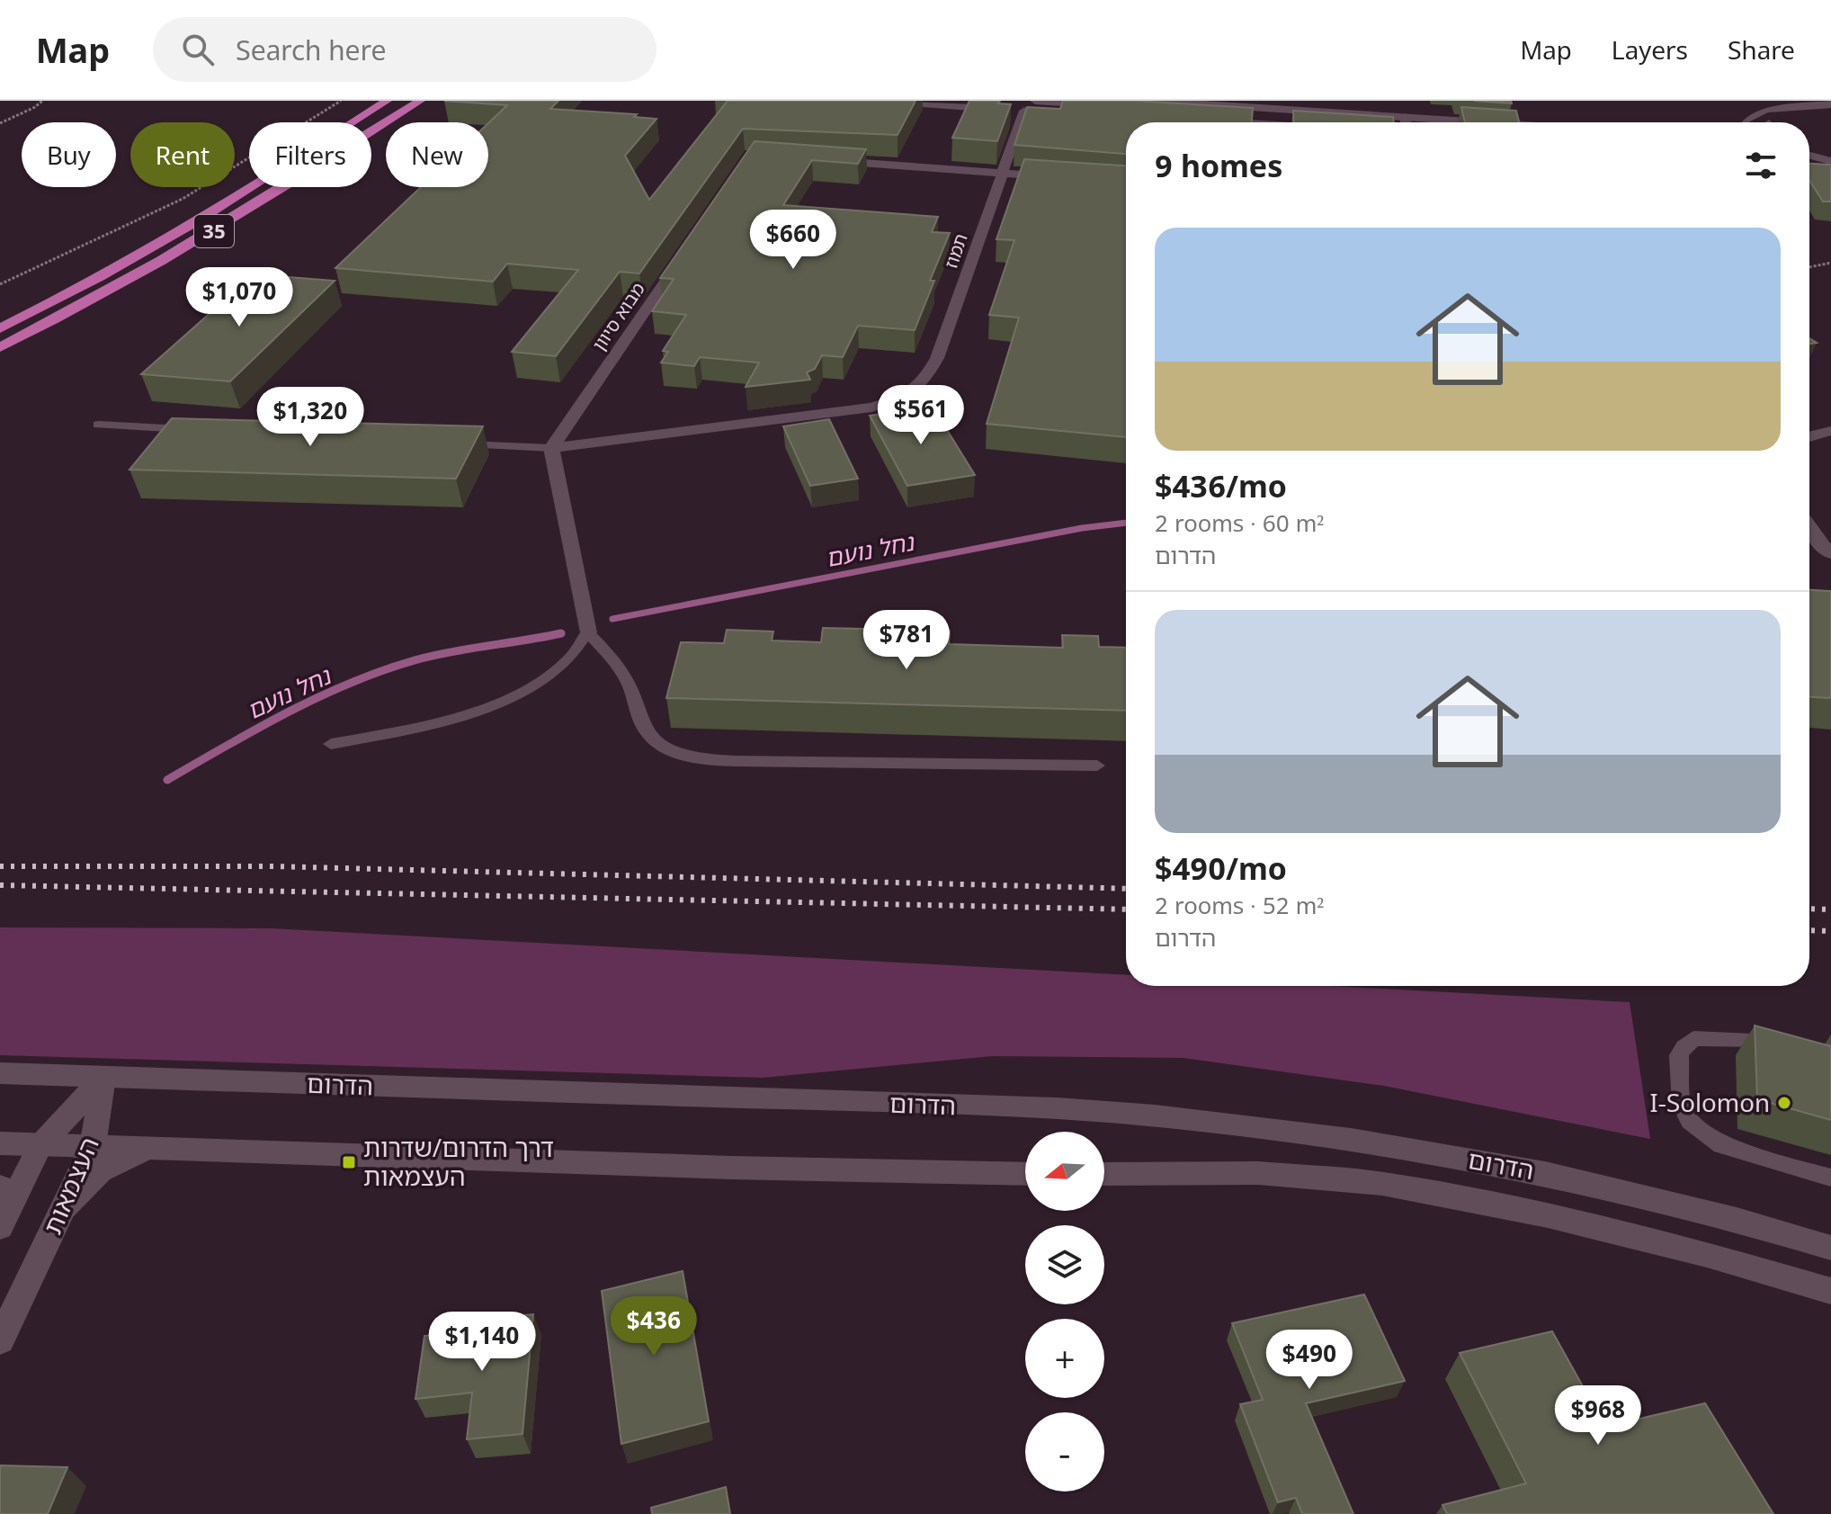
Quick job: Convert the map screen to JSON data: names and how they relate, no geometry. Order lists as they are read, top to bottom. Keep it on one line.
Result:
{"streets":{"highway":["35"],"street":["תמוז","מבוא סיוון","הדרום","העצמאות"]},"crossings":[["תמוז","מבוא סיוון"],["הדרום","העצמאות"]],"water":["נחל נועם"],"places":{"other":["I-Solomon"],"transit":["דרך הדרום/שדרות העצמאות"]},"north":"left","page":{"header":"Map","search":"Search here","nav":["Map","Layers","Share"],"chip":["Buy","Rent","Filters","New"],"heading":"9 homes","list":[{"name":"$436/mo","note":"2 rooms · 60 m² · הדרום"},{"name":"$490/mo","note":"2 rooms · 52 m² · הדרום"}],"price":["$660","$1,070","$561","$1,320","$781","$436","$1,140","$490","$968"],"map_buttons":["+","−"]}}
